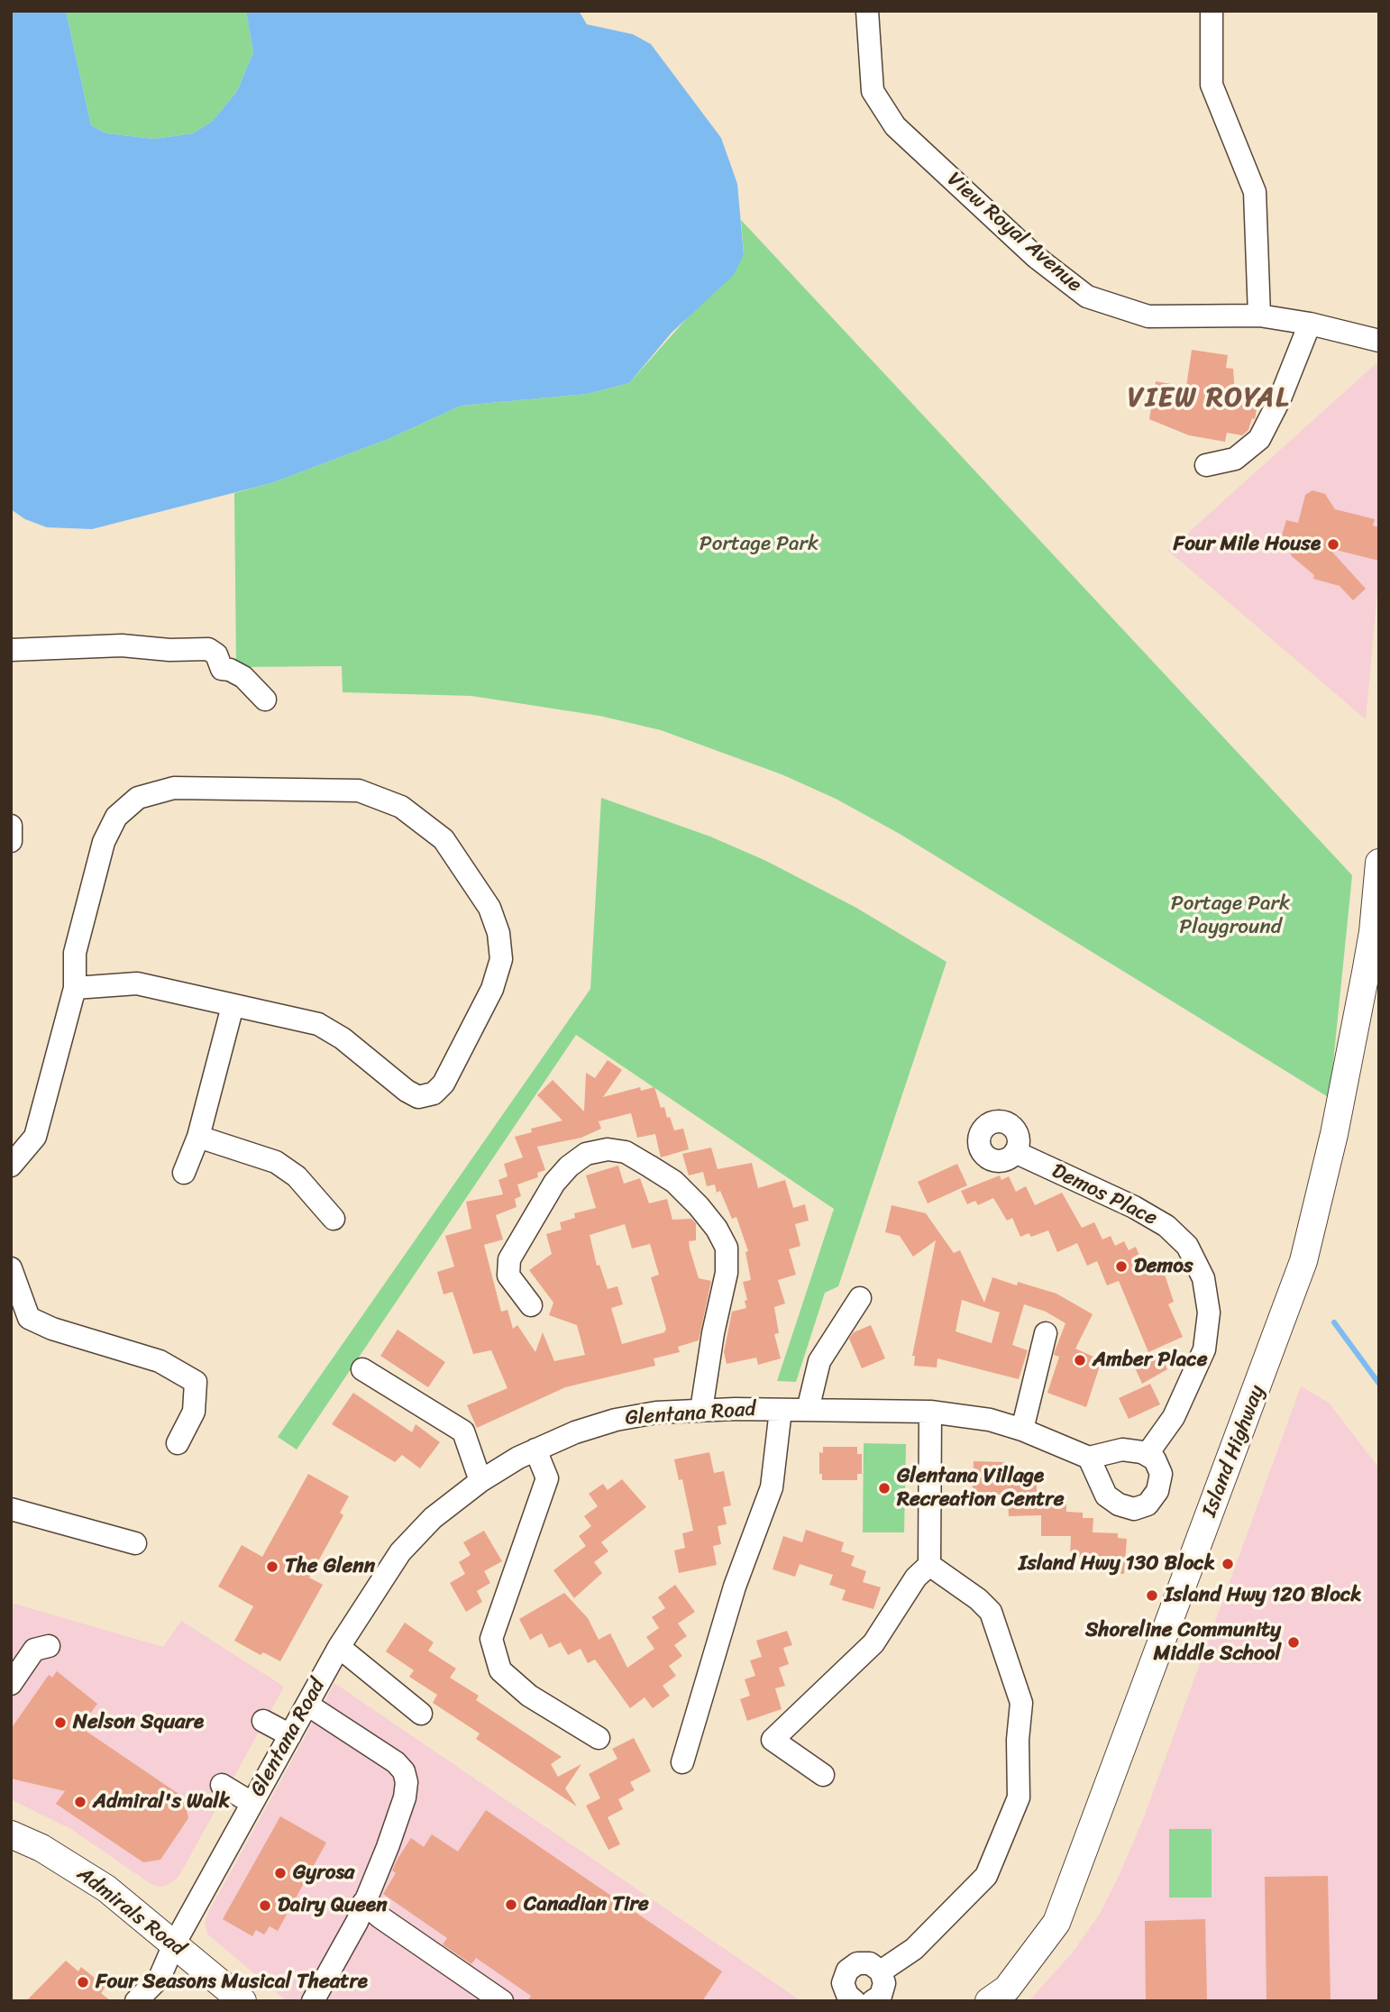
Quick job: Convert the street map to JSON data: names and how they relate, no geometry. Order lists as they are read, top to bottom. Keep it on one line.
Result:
{"streets":{"main road":["Island Highway","Admirals Road"],"street":["View Royal Avenue","Demos Place","Glentana Road"]},"crossings":[["Demos Place","Glentana Road"],["Glentana Road","Admirals Road"]],"districts":["VIEW ROYAL"],"parks":["Portage Park","Portage Park Playground"],"places":["Four Mile House","Demos","Amber Place","Glentana Village Recreation Centre","Island Hwy 130 Block","The Glenn","Island Hwy 120 Block","Shoreline Community Middle School","Nelson Square","Admiral's Walk","Gyrosa","Canadian Tire","Dairy Queen","Four Seasons Musical Theatre"]}
